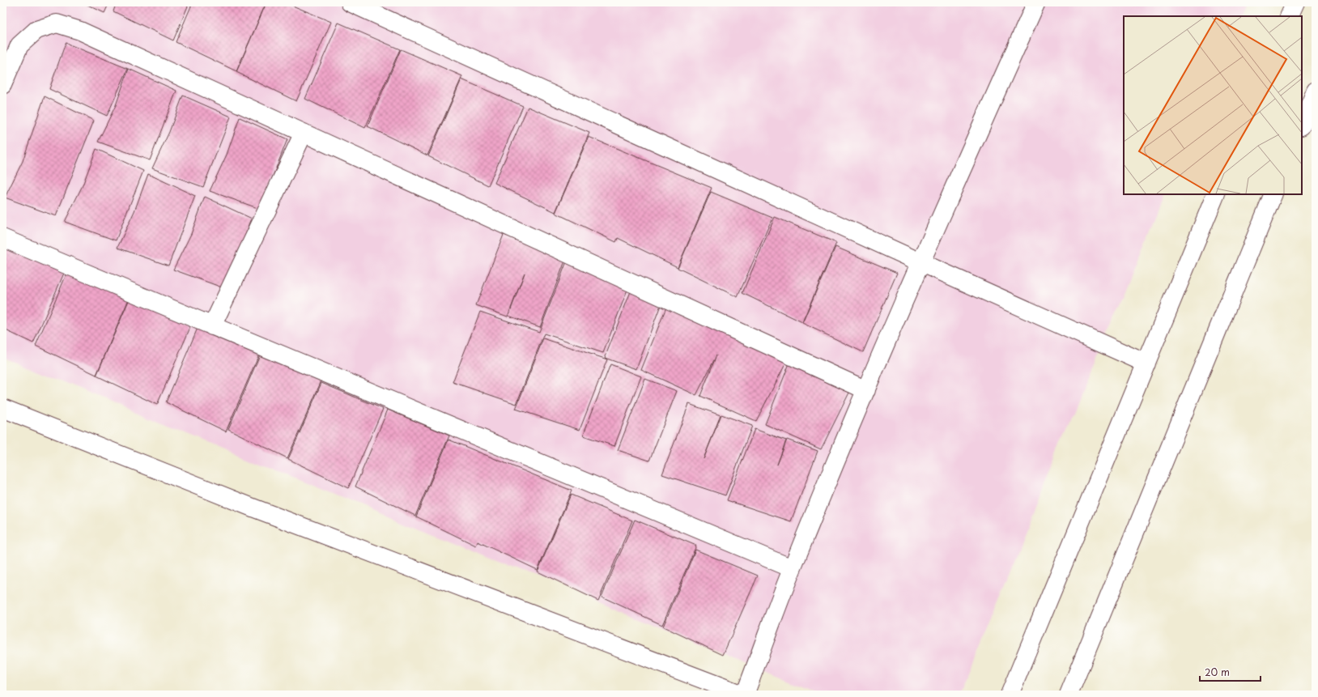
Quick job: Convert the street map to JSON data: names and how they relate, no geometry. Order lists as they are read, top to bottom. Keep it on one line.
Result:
{"scale_bar":"20 m"}
